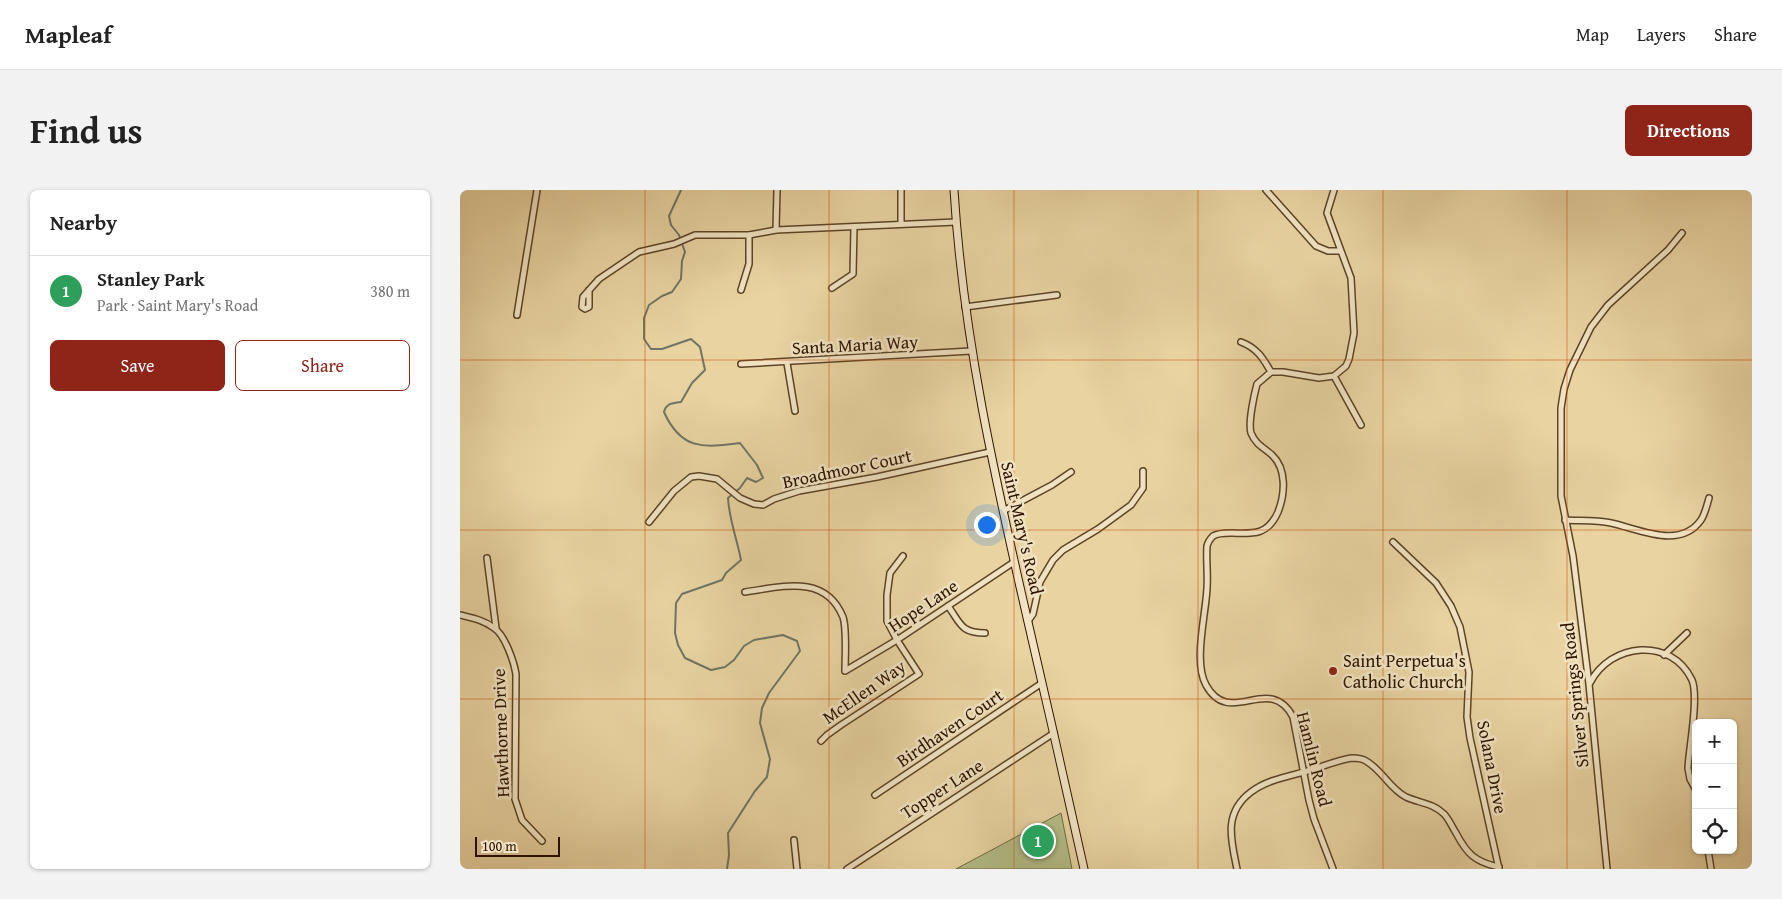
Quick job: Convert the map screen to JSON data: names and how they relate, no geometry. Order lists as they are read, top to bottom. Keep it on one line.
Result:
{"streets":{"street":["Santa Maria Way","Broadmoor Court","Saint Mary's Road","Hope Lane","McEllen Way","Silver Springs Road","Birdhaven Court","Hawthorne Drive","Hamlin Road","Solana Drive","Topper Lane"]},"crossings":[["Santa Maria Way","Saint Mary's Road"],["Broadmoor Court","Saint Mary's Road"],["Saint Mary's Road","Hope Lane"],["Saint Mary's Road","Birdhaven Court"],["Saint Mary's Road","Topper Lane"],["Hope Lane","McEllen Way"],["Hamlin Road","Solana Drive"]],"places":["Saint Perpetua's Catholic Church"],"scale_bar":"100 m","page":{"header":"Mapleaf","nav":["Map","Layers","Share"],"title":"Find us","buttons":["Directions",["Save","Share"]],"heading":"Nearby","list":[{"mark":"1","name":"Stanley Park","note":"Park · Saint Mary's Road","value":"380 m"}],"map_buttons":["+","−"],"pins":"1","scale":"100 m"}}
